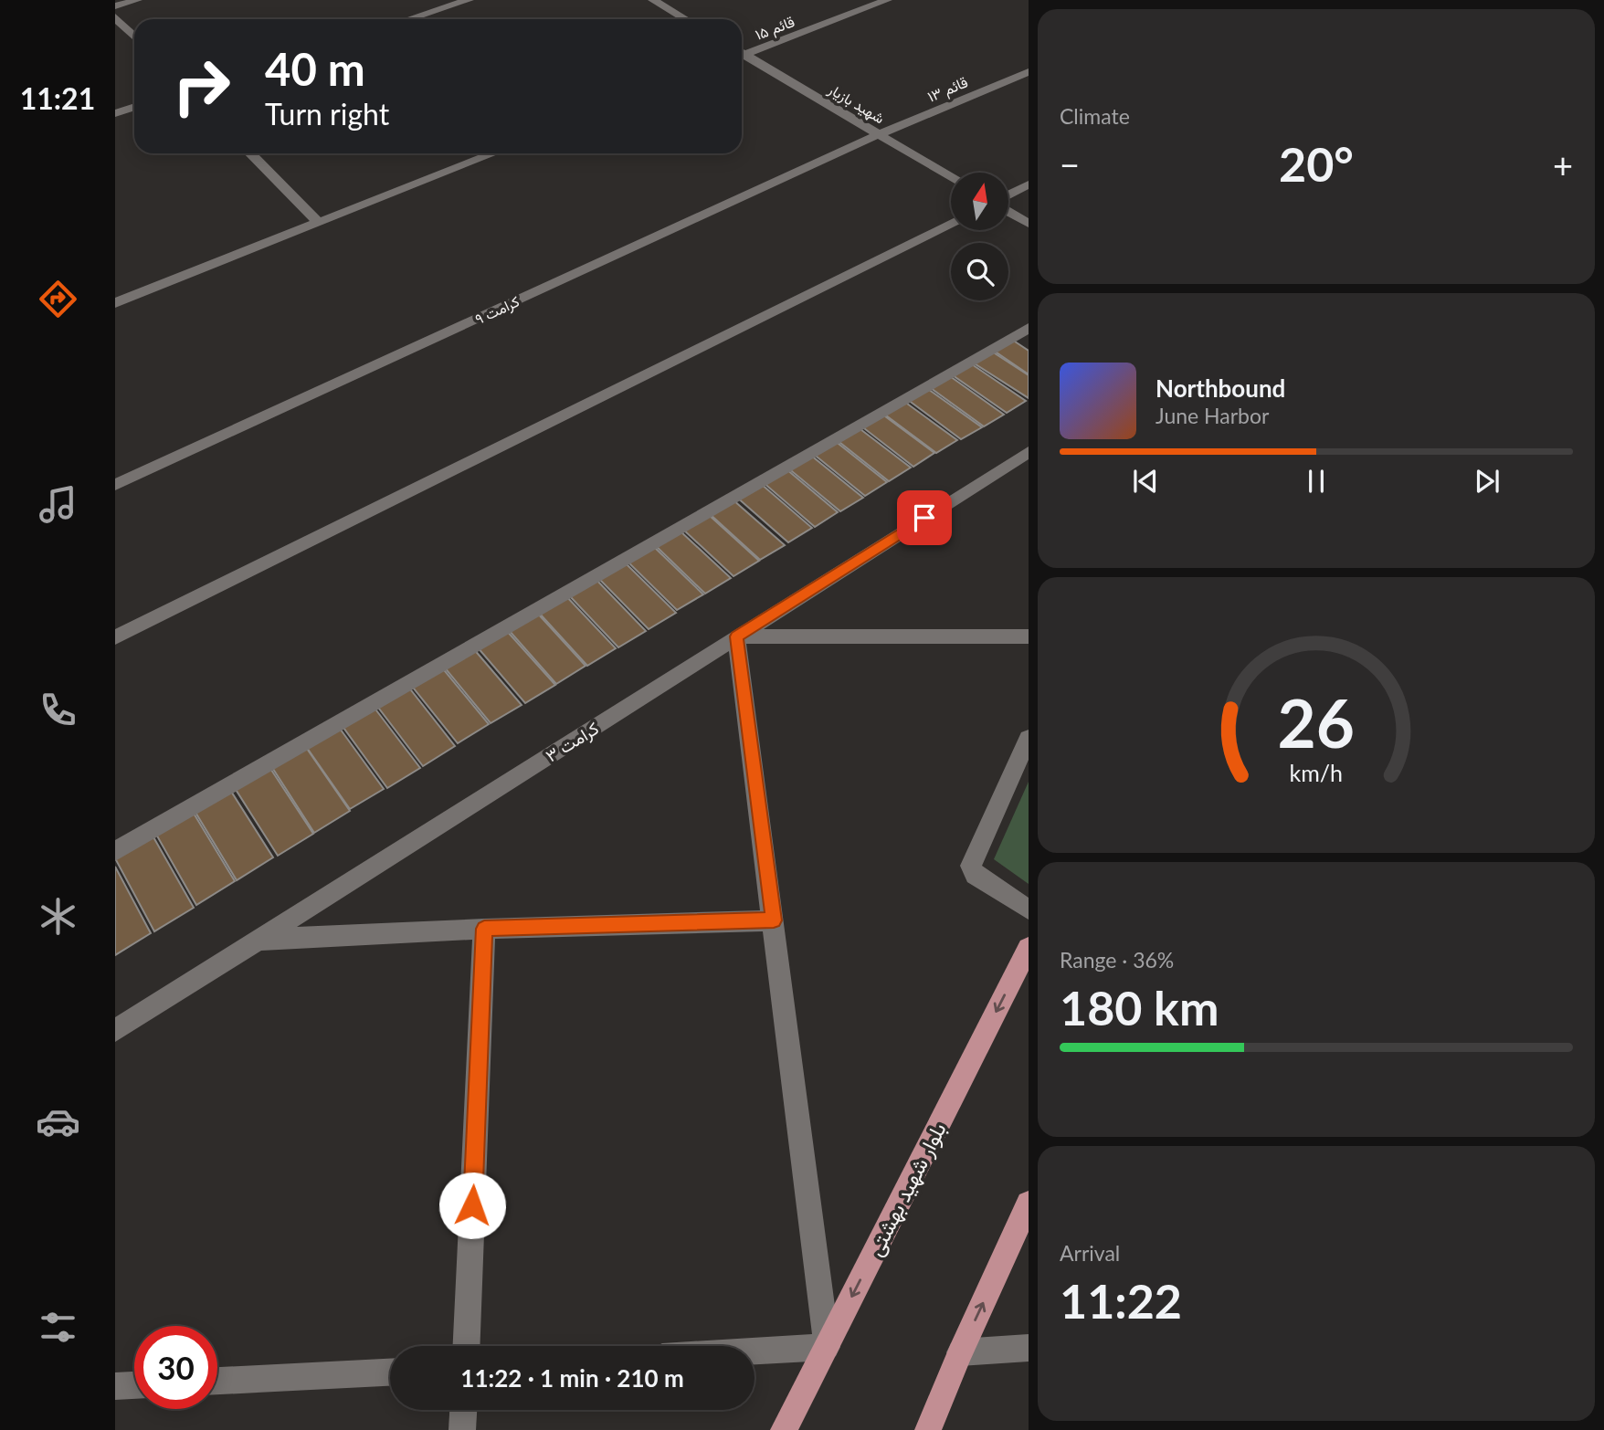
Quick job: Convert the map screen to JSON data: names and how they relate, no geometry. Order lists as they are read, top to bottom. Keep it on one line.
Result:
{"streets":{"main road":["بلوار شهید بهشتی"],"street":["قائم ۱۵","قائم ۱۳","شهید بازیار","کرامت ۹","کرامت ۳"]},"crossings":[["قائم ۱۳","شهید بازیار"],["قائم ۱۳","کرامت ۹"],["شهید بازیار","کرامت ۹"]],"north":"top","page":{"tabs":"11:21","tile":["Climate",["Range · 36%","180 km"],["Arrival","11:22"]],"turn":["40 m","Turn right"],"heat":["−","20°","+"],"song":["Northbound","June Harbor"],"limit":"30","trip":"11:22 · 1 min · 210 m","gauge":["26","km/h"]}}
